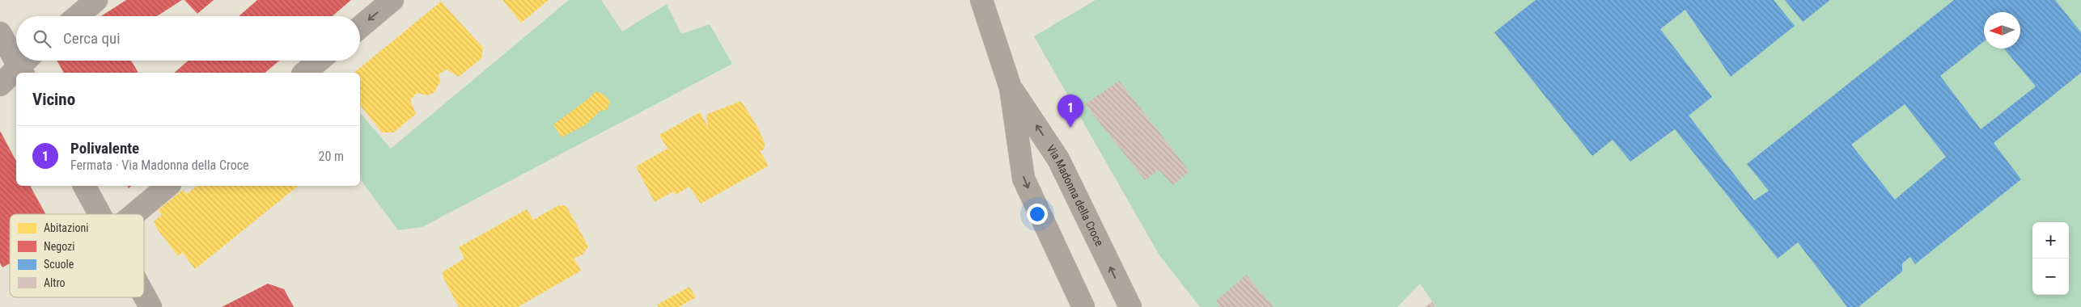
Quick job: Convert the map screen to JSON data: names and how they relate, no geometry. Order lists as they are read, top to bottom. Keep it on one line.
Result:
{"streets":{"street":["Via Madonna della Croce"]},"legend":["Abitazioni","Negozi","Scuole","Altro"],"north":"left","page":{"search":"Cerca qui","heading":"Vicino","pins":"1","list":[{"mark":"1","name":"Polivalente","note":"Fermata · Via Madonna della Croce","value":"20 m"}],"map_buttons":["+","−"]}}
